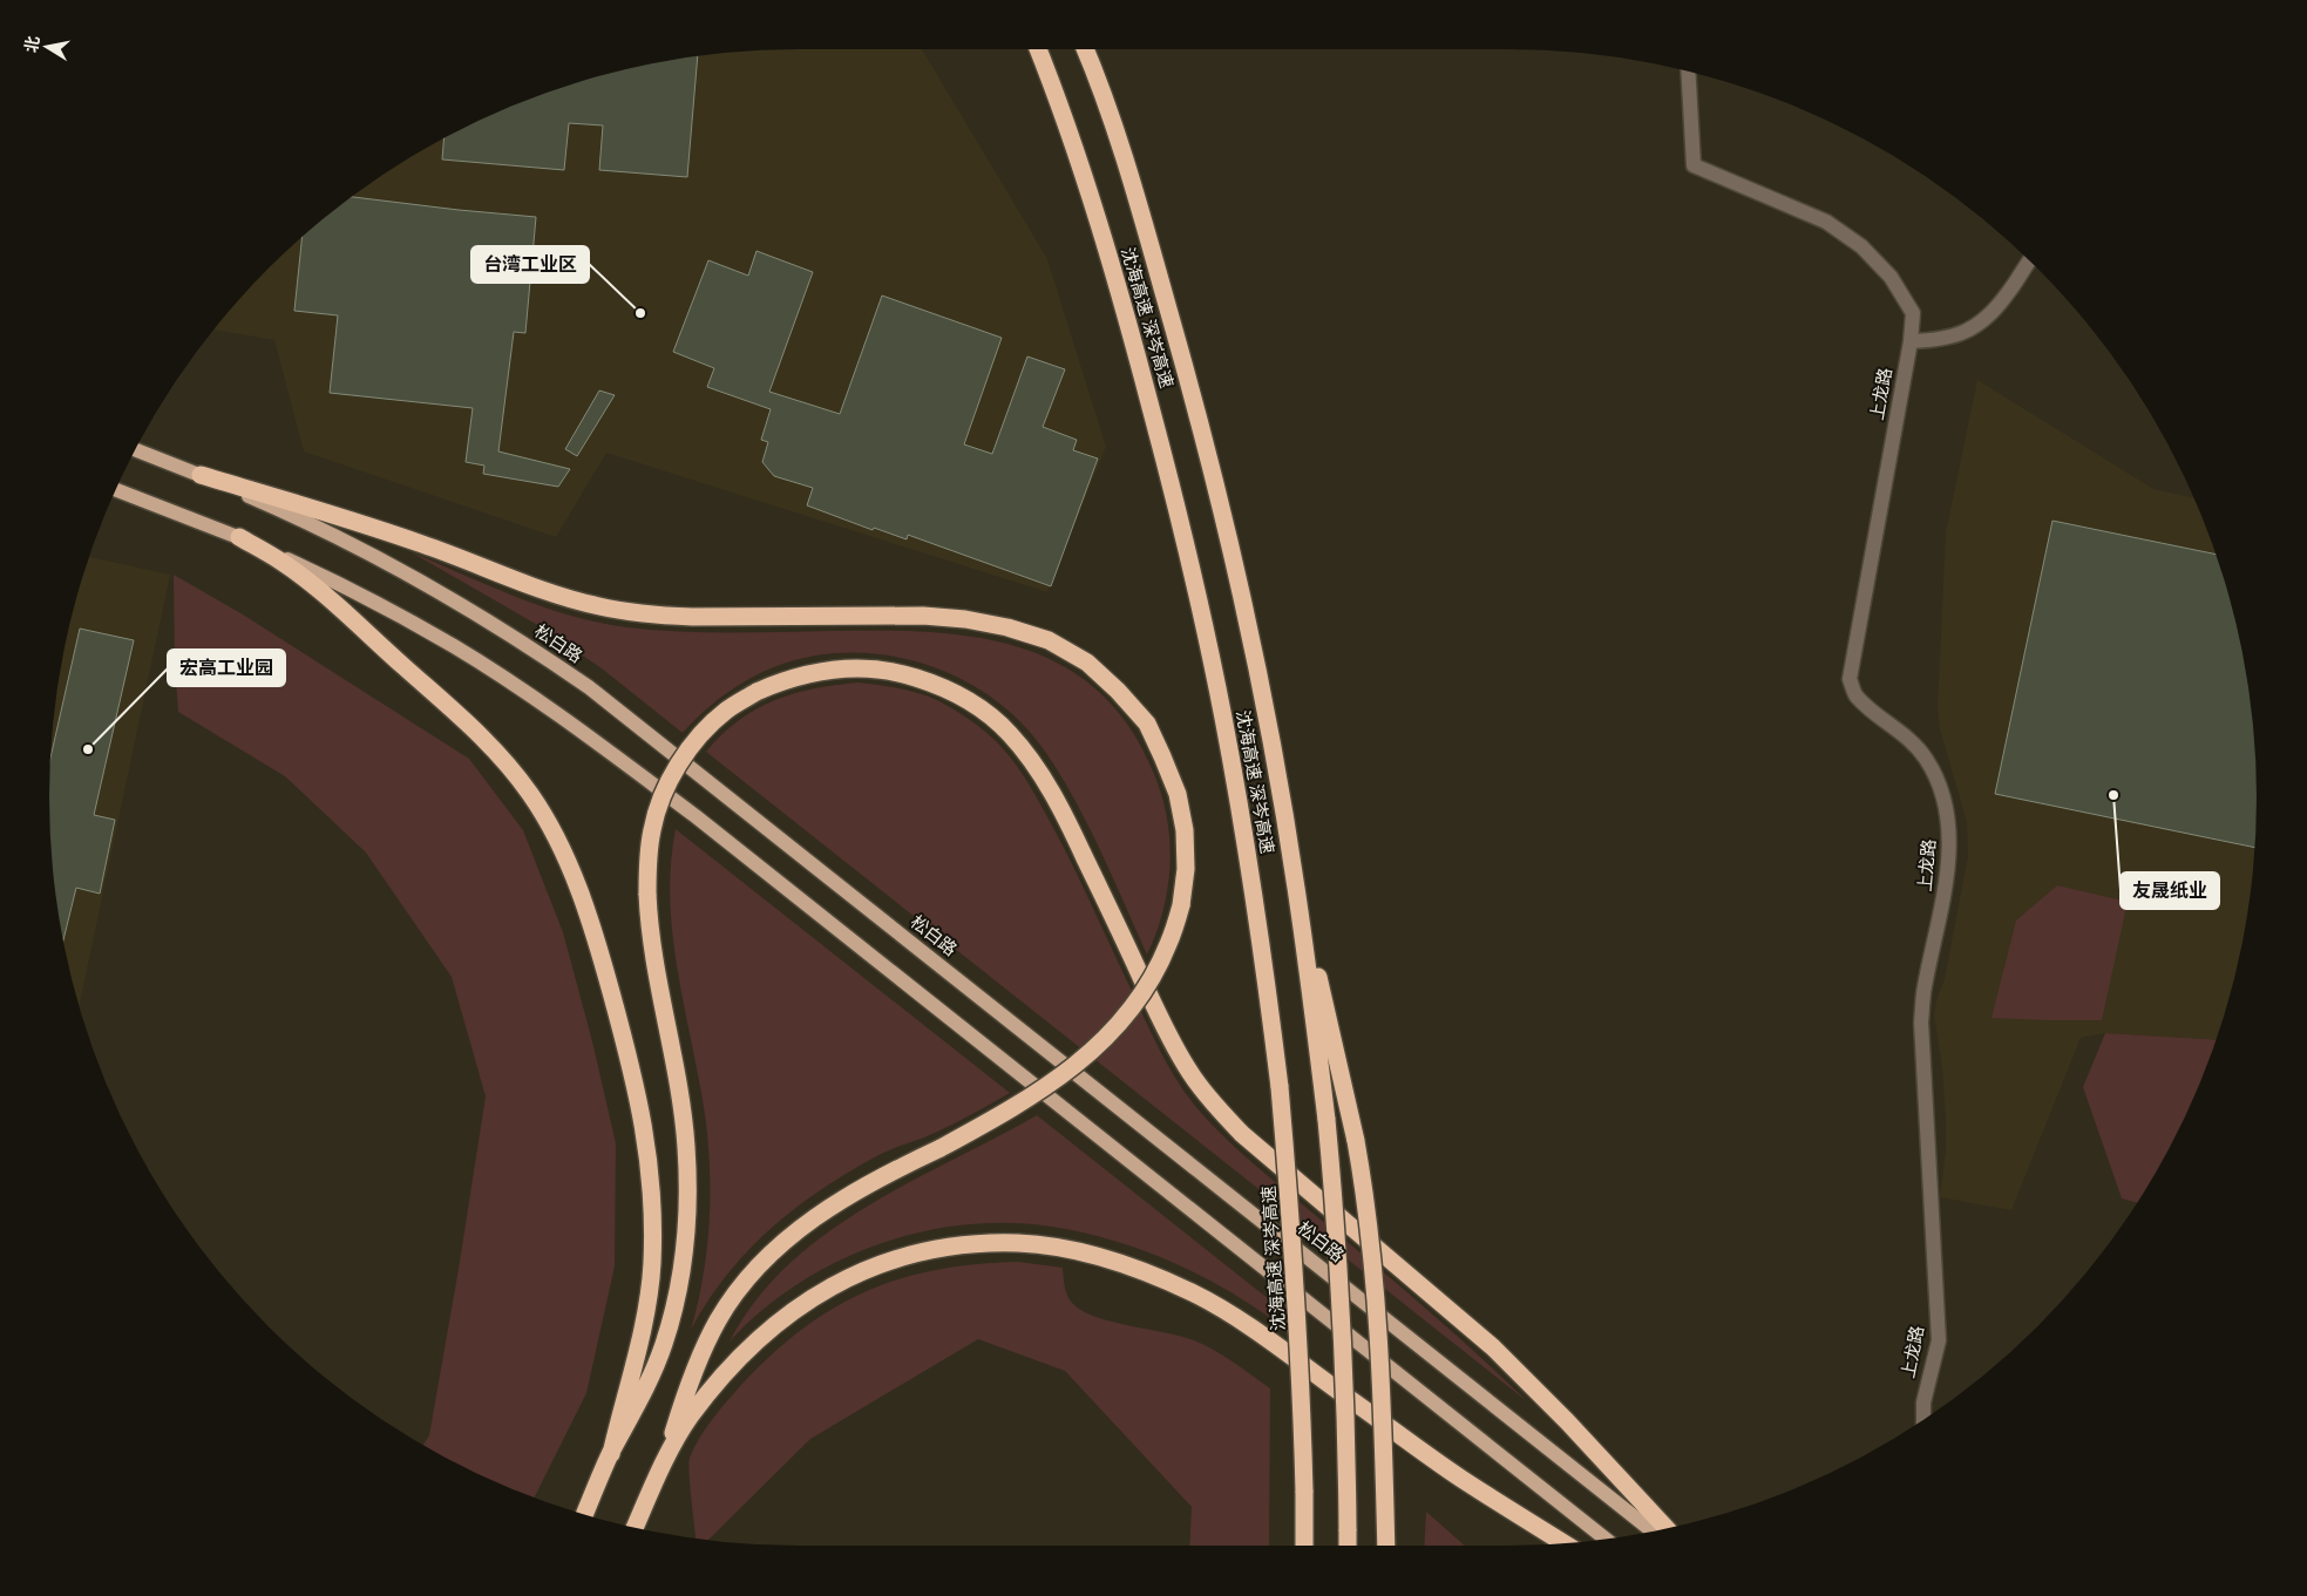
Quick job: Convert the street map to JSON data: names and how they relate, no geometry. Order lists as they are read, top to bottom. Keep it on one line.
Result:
{"streets":{"highway":["沈海高速 深岑高速"],"main road":["松白路"],"street":["上龙路"]},"places":["台湾工业区","宏高工业园","友晟纸业"],"north":"left"}
